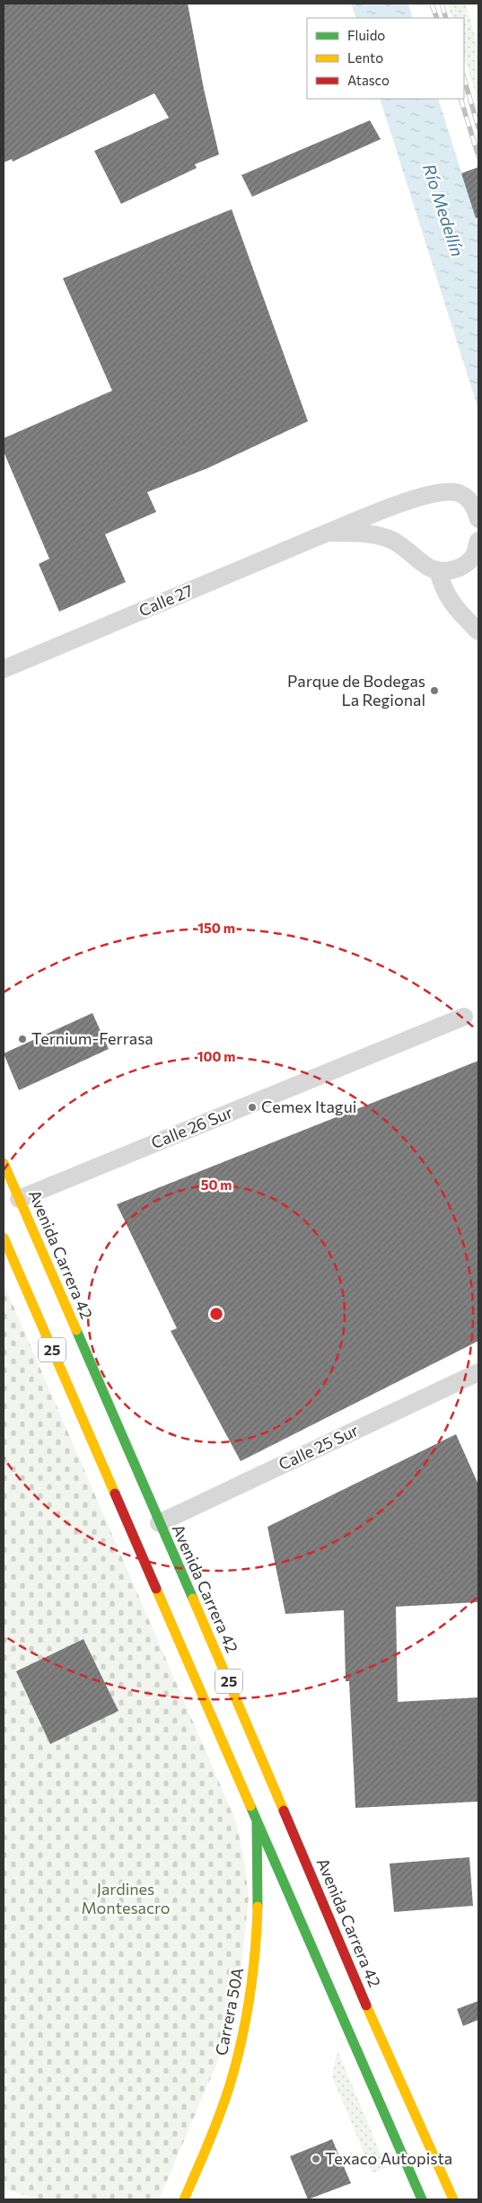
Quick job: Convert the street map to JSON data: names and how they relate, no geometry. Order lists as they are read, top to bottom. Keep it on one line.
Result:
{"streets":{"main road":["Avenida Carrera 42","25","Carrera 50A"],"street":["Calle 27","Calle 26 Sur","Calle 25 Sur"]},"crossings":[["Calle 26 Sur","Avenida Carrera 42"],["Avenida Carrera 42","Calle 25 Sur"],["25","Carrera 50A"]],"water":["Río Medellín"],"parks":["Jardines Montesacro"],"places":["Parque de Bodegas La Regional","Ternium-Ferrasa","Cemex Itagui","Texaco Autopista"],"legend":["Fluido","Lento","Atasco"],"rings":["150 m","100 m","50 m"]}
